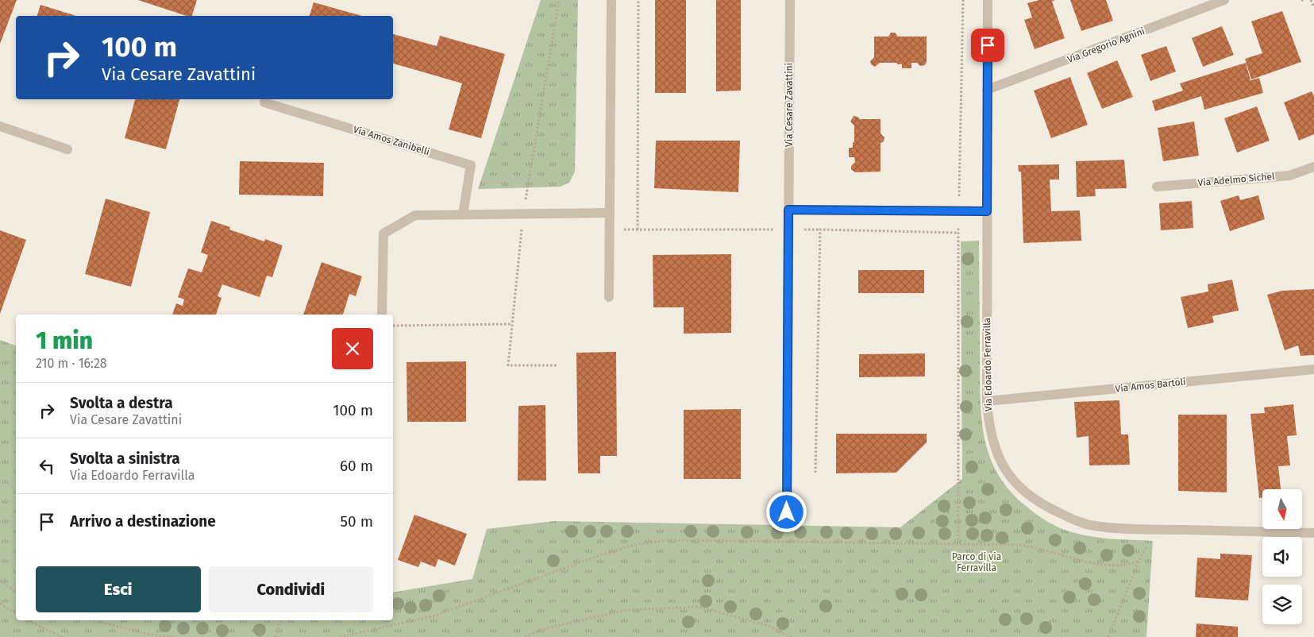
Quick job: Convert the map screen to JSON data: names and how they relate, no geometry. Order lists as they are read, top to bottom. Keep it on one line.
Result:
{"streets":{"street":["Via Gregorio Agnini","Via Cesare Zavattini","Via Amos Zanibelli","Via Adelmo Sichel","Via Edoardo Ferravilla","Via Amos Bartoli"]},"crossings":[["Via Gregorio Agnini","Via Edoardo Ferravilla"],["Via Edoardo Ferravilla","Via Amos Bartoli"]],"parks":["Parco di via Ferravilla"],"north":"bottom","page":{"turn":["100 m","Via Cesare Zavattini"],"heading":["1 min","210 m · 16:28"],"list":[{"name":"Svolta a destra","note":"Via Cesare Zavattini","value":"100 m"},{"name":"Svolta a sinistra","note":"Via Edoardo Ferravilla","value":"60 m"},{"name":"Arrivo a destinazione","value":"50 m"}],"buttons":["Esci","Condividi"]}}
